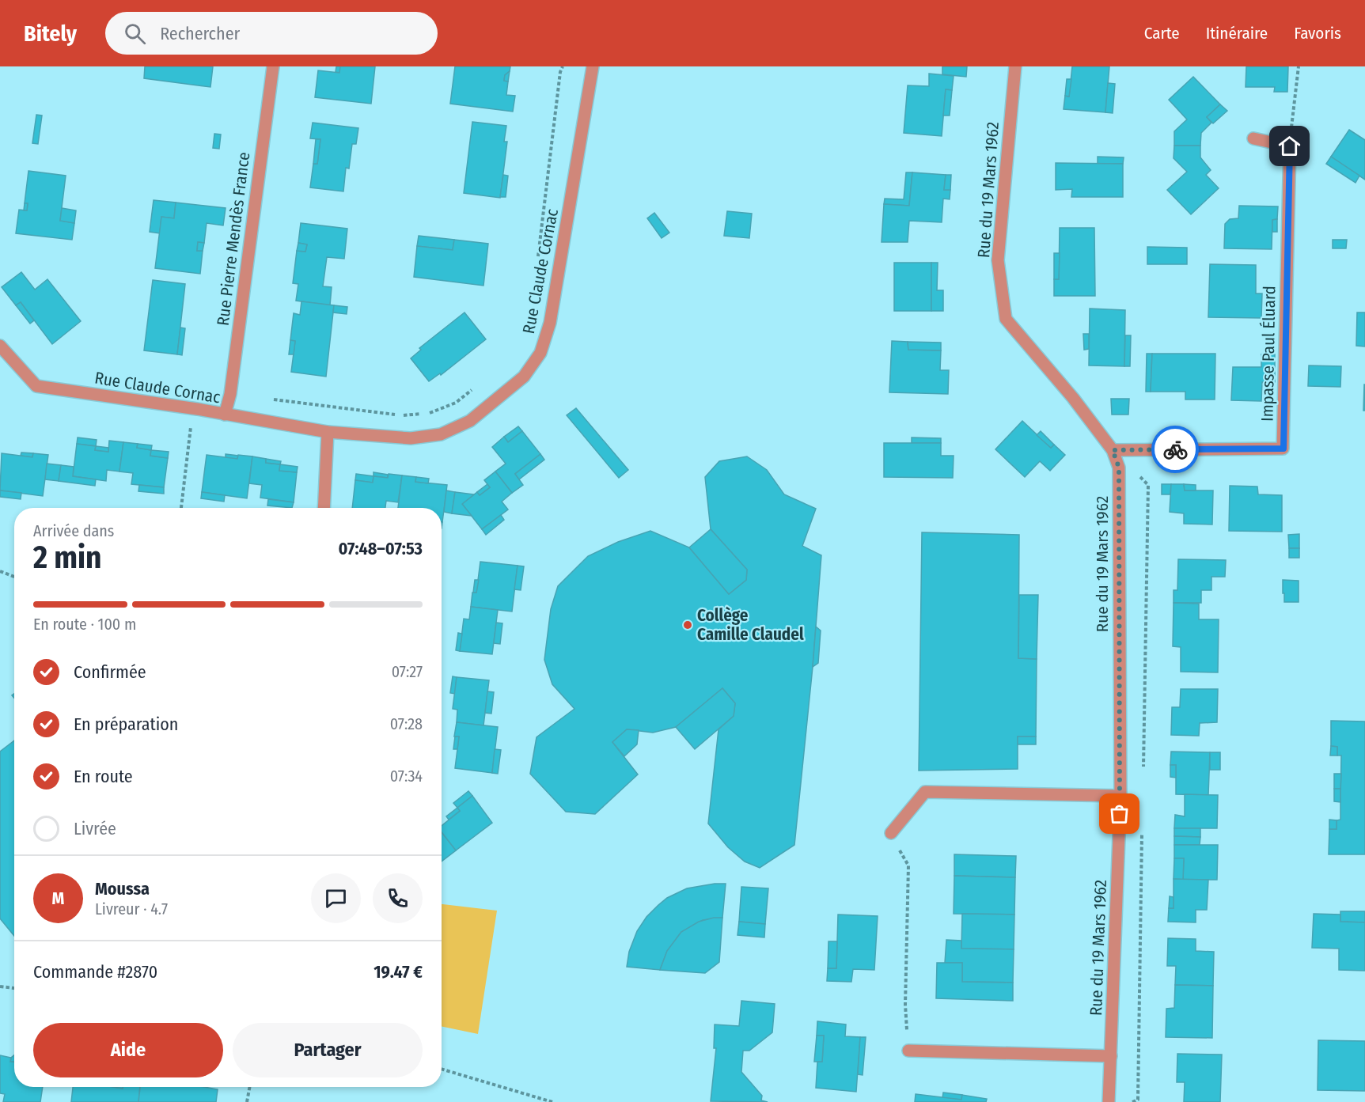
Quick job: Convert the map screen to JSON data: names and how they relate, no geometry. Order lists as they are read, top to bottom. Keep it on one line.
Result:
{"streets":{"street":["Rue du 19 Mars 1962","Rue Pierre Mendès France","Rue Claude Cornac","Impasse Paul Éluard"]},"crossings":[["Rue du 19 Mars 1962","Impasse Paul Éluard"],["Rue Pierre Mendès France","Rue Claude Cornac"]],"places":["Collège Camille Claudel"],"page":{"header":"Bitely","search":"Rechercher","nav":["Carte","Itinéraire","Favoris"],"heading":["2 min","Arrivée dans","07:48–07:53"],"panel":["Moussa","Livreur · 4.7","Commande #2870","19.47 €"],"bar":"En route · 100 m","list":[["Confirmée","07:27"],["En préparation","07:28"],["En route","07:34"],"Livrée"],"round":"M","buttons":["Aide","Partager"]}}
